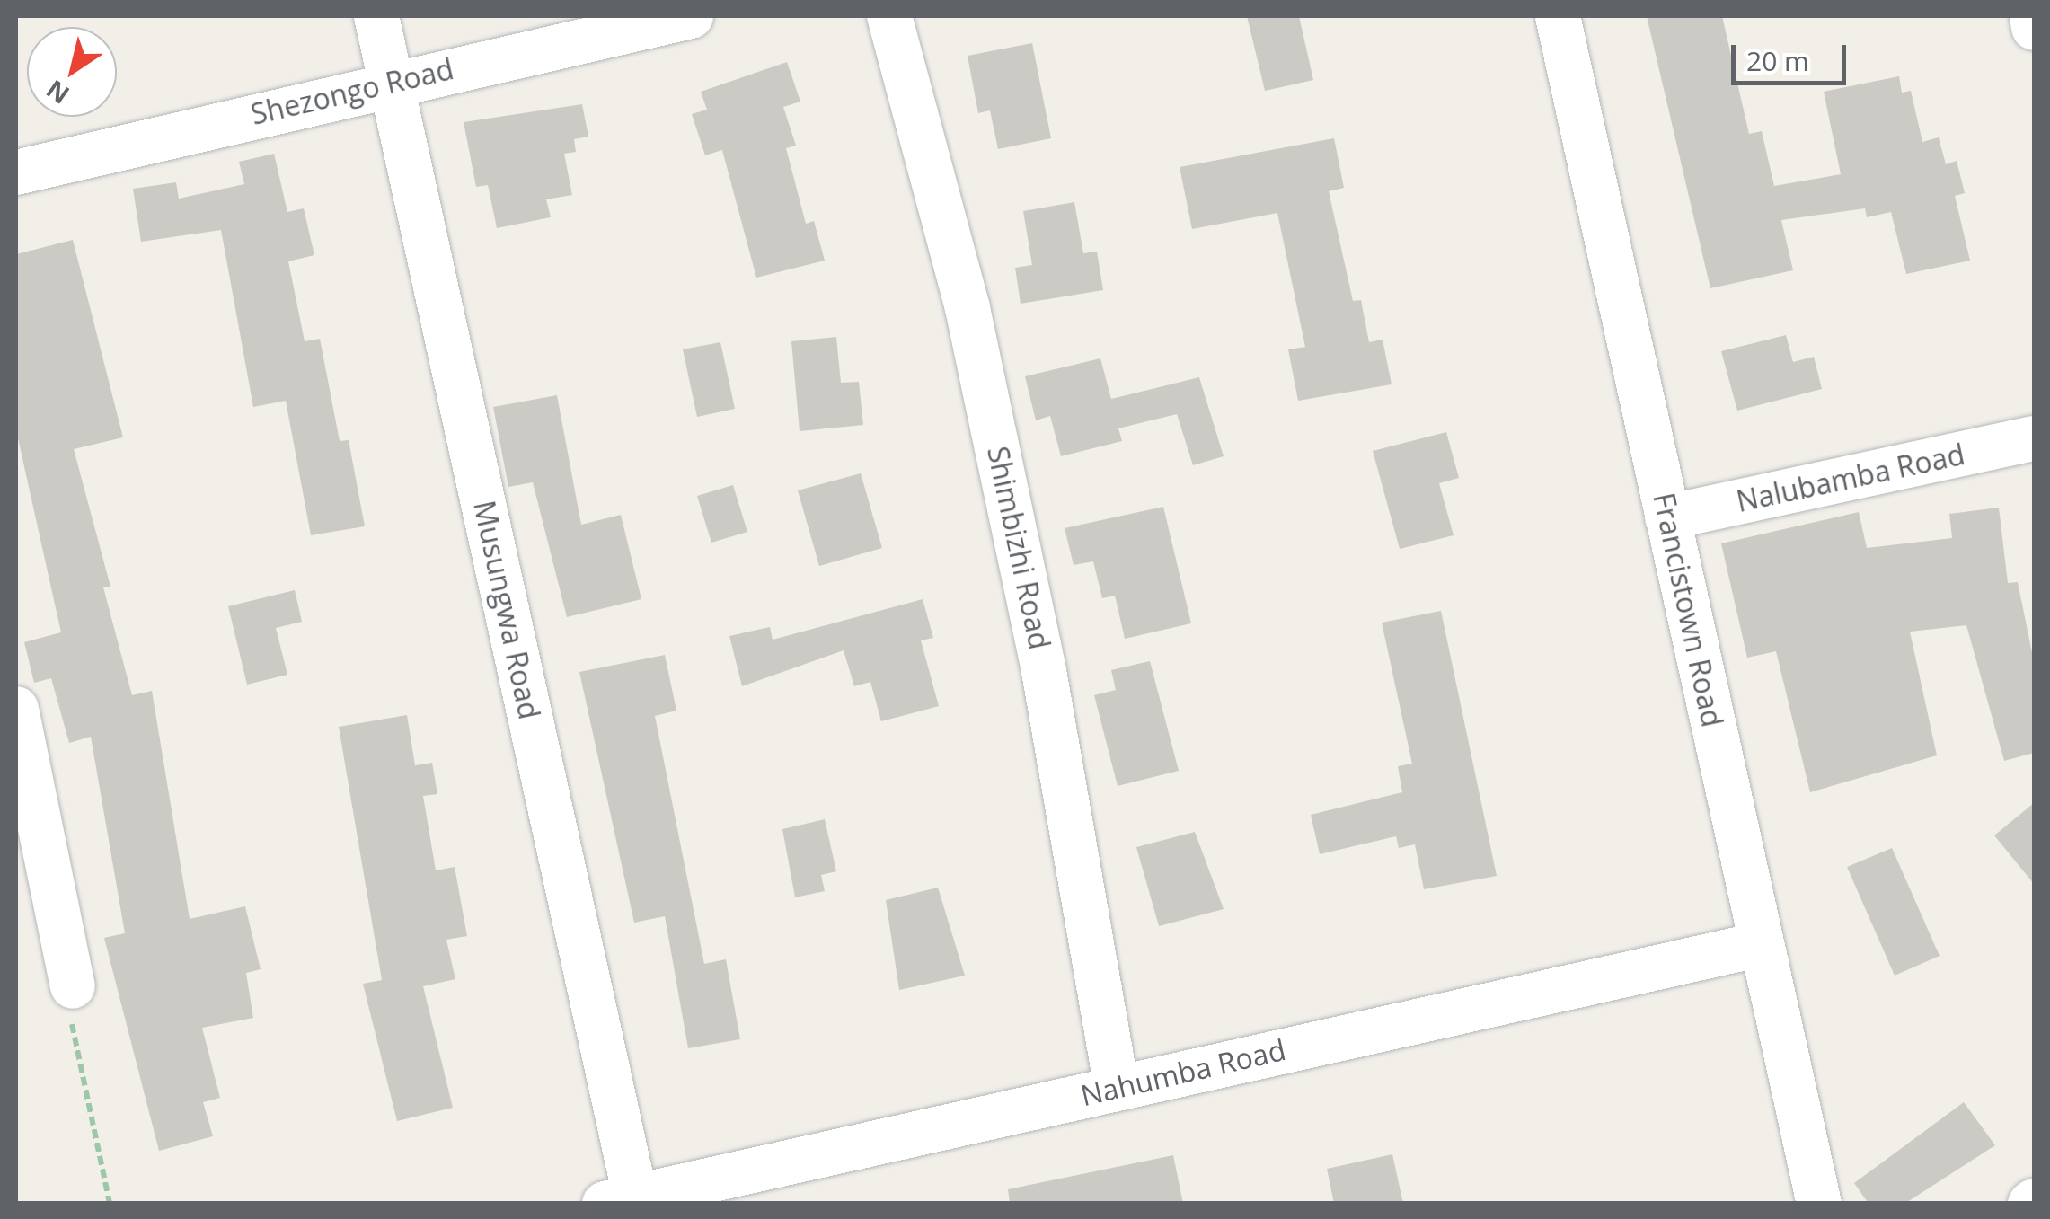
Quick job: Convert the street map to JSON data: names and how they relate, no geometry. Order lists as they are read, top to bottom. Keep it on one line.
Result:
{"streets":{"street":["Shezongo Road","Nalubamba Road","Shimbizhi Road","Musungwa Road","Francistown Road","Nahumba Road"]},"crossings":[["Shezongo Road","Musungwa Road"],["Nalubamba Road","Francistown Road"],["Shimbizhi Road","Nahumba Road"],["Musungwa Road","Nahumba Road"],["Francistown Road","Nahumba Road"]],"scale_bar":"20 m","north":"bottom left"}
